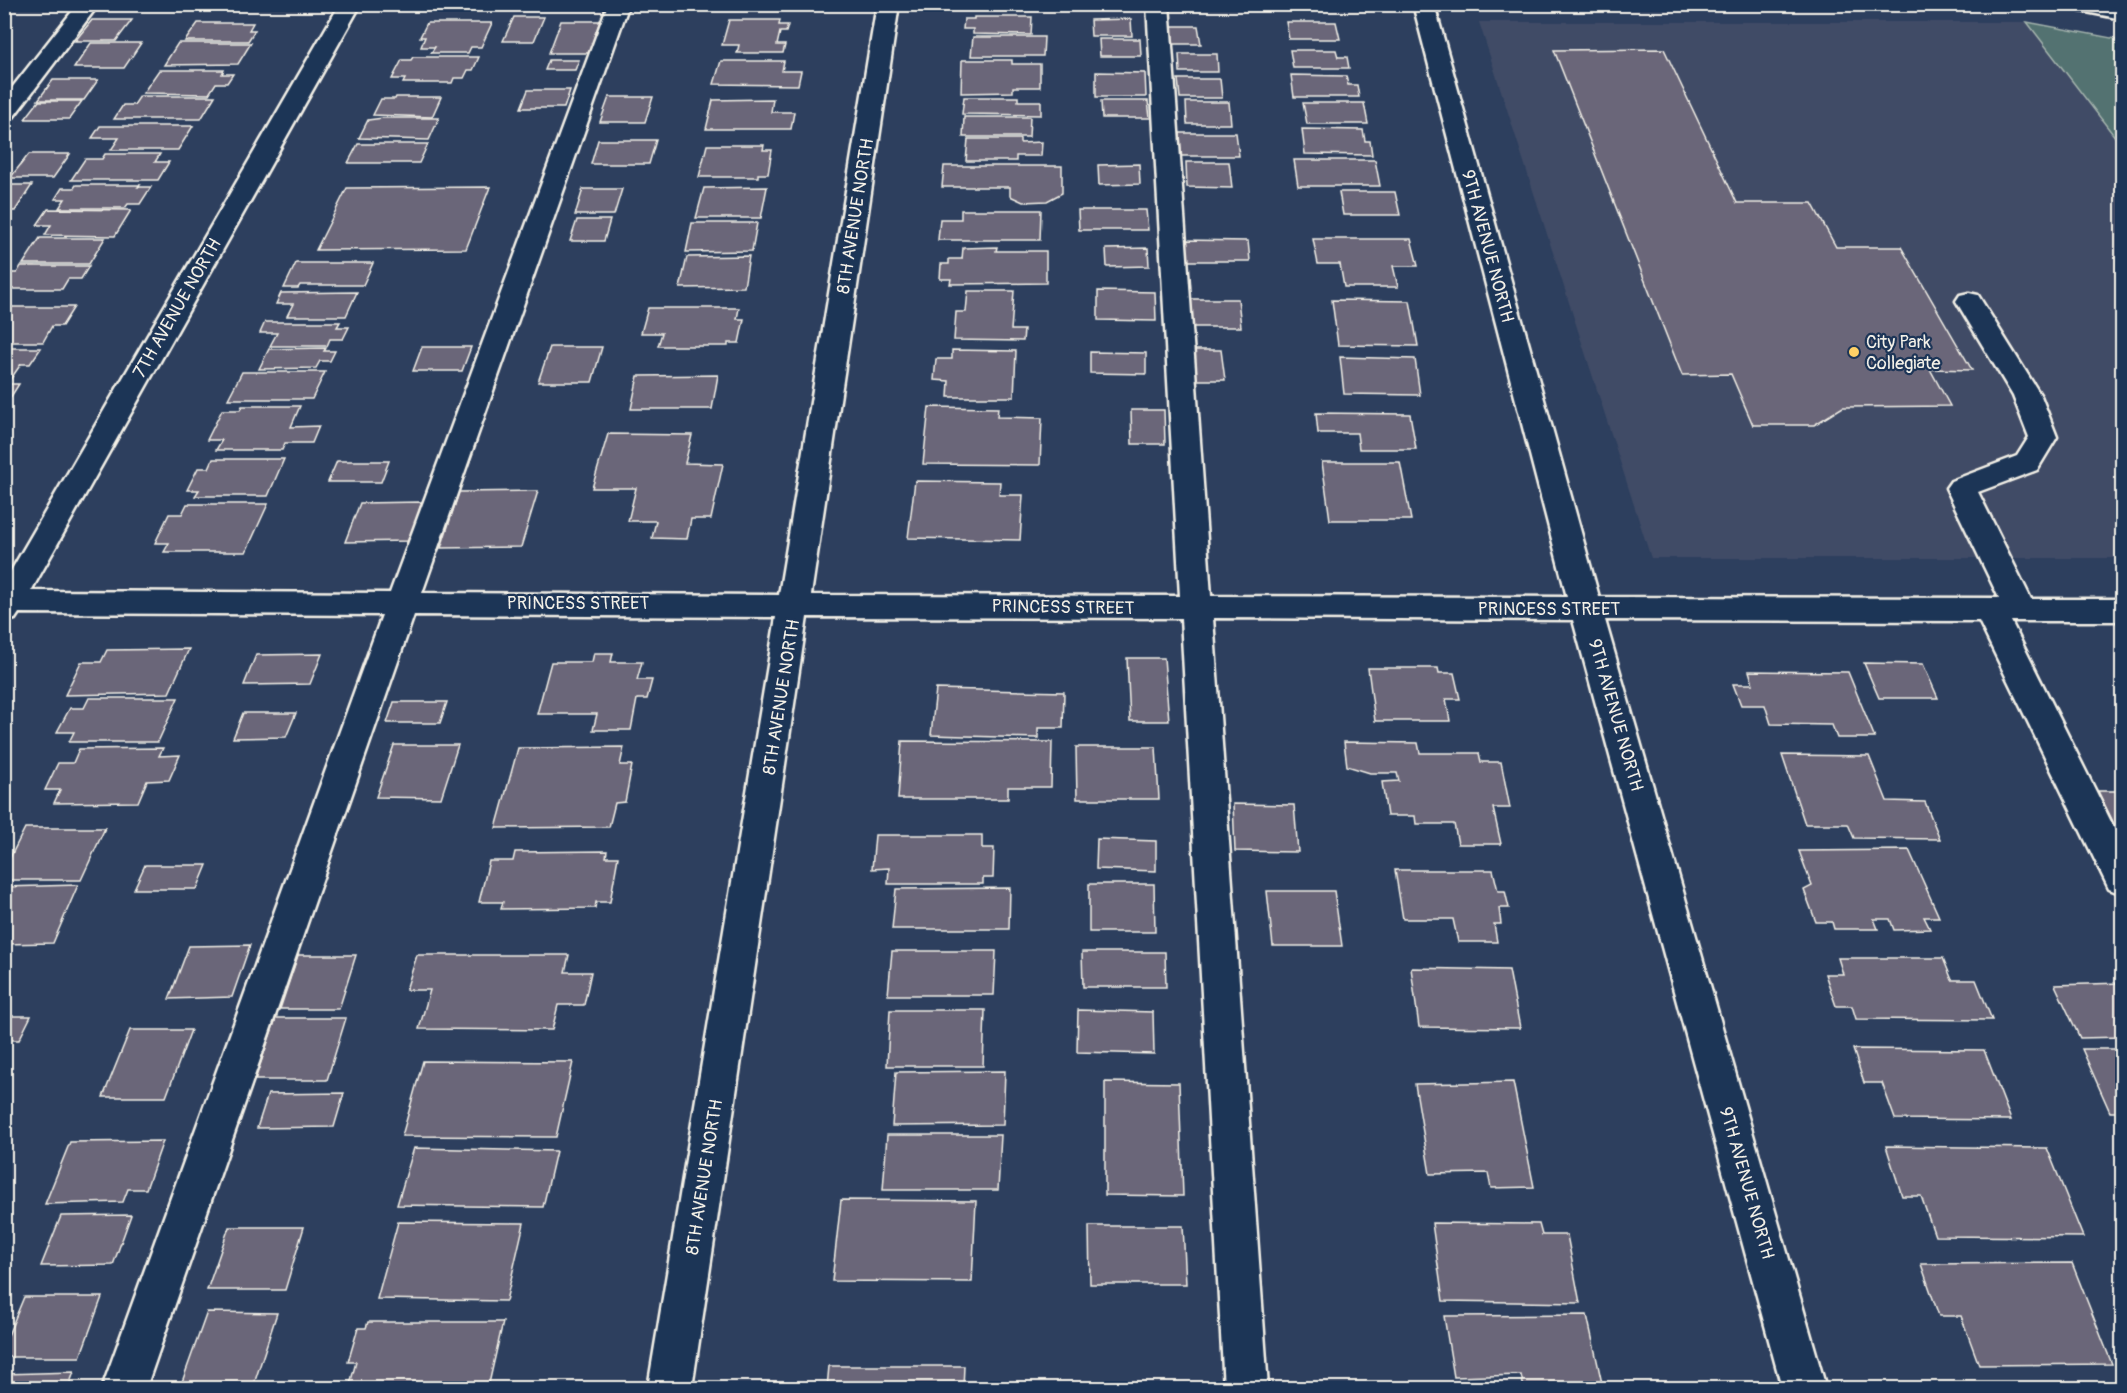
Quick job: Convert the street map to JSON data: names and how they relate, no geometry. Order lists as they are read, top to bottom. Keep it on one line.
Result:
{"streets":{"street":["8TH AVENUE NORTH","9TH AVENUE NORTH","7TH AVENUE NORTH","PRINCESS STREET"]},"crossings":[["8TH AVENUE NORTH","PRINCESS STREET"],["9TH AVENUE NORTH","PRINCESS STREET"],["7TH AVENUE NORTH","PRINCESS STREET"]],"places":["City Park Collegiate"]}
